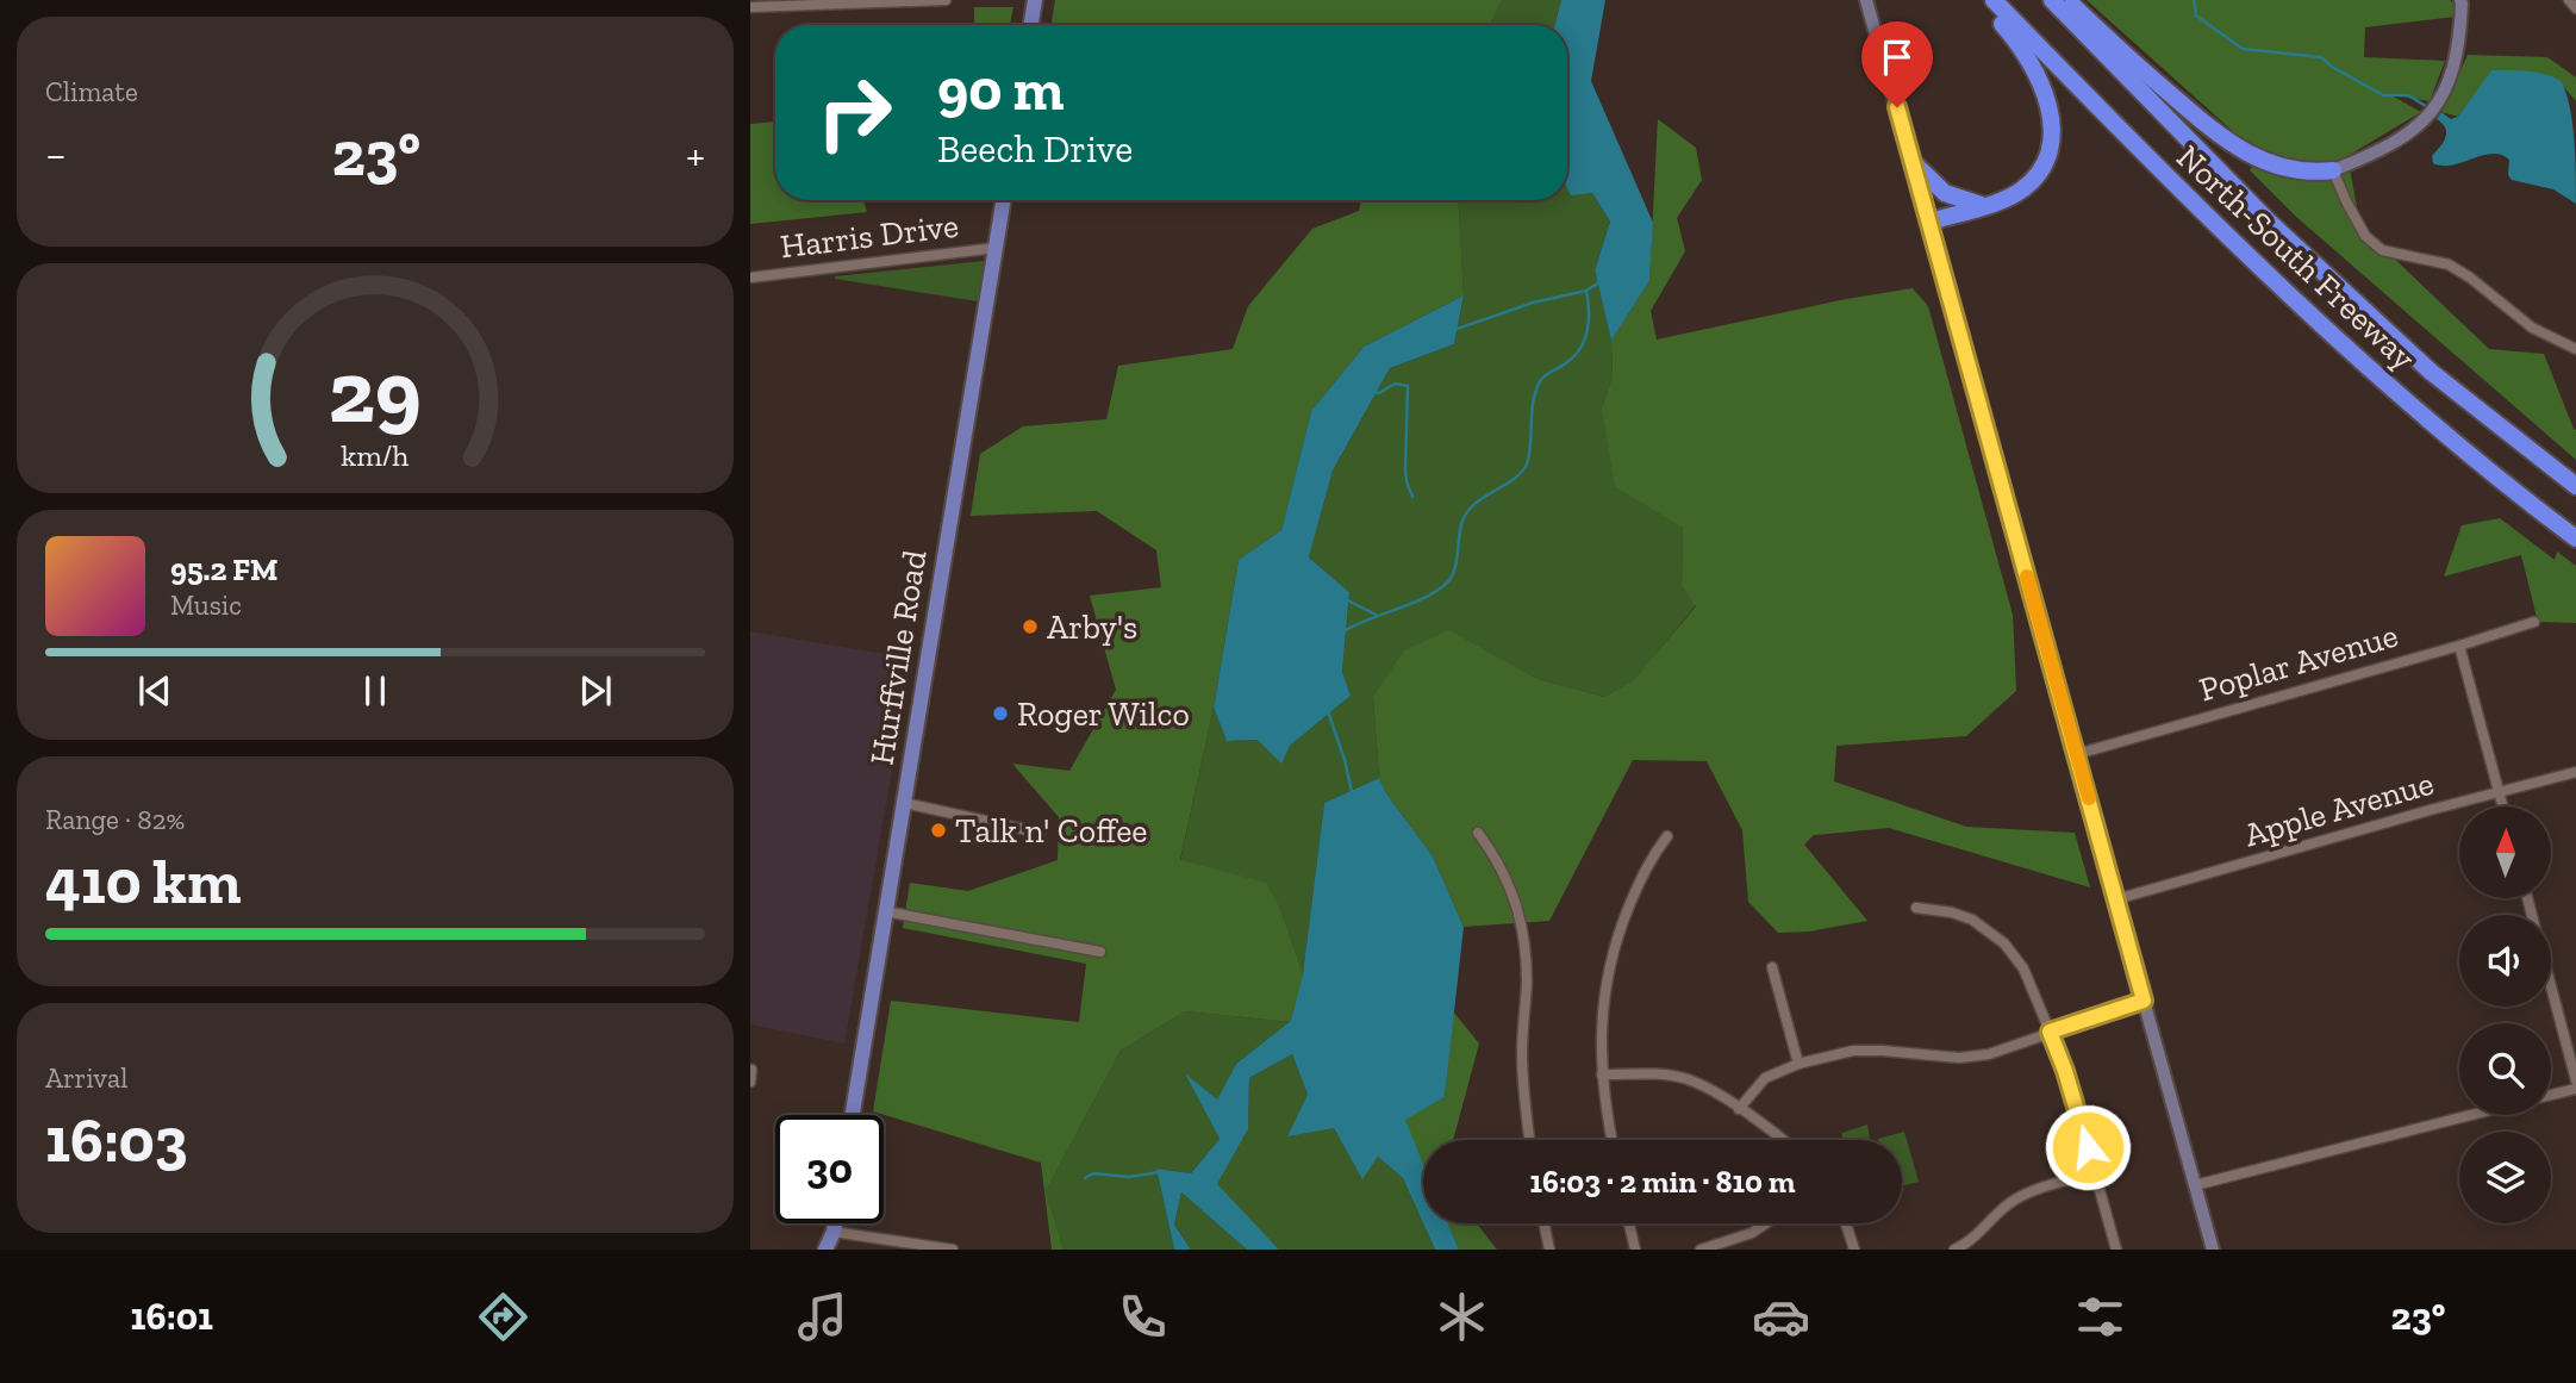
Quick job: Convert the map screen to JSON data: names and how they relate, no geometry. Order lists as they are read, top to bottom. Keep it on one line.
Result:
{"streets":{"highway":["North-South Freeway"],"main road":["Hurffville Road"],"street":["Harris Drive","Poplar Avenue","Apple Avenue"]},"crossings":[["Harris Drive","Hurffville Road"]],"places":["Arby's","Roger Wilco","Talk n' Coffee"],"north":"top","page":{"tile":["Climate",["Range · 82%","410 km"],["Arrival","16:03"]],"turn":["90 m","Beech Drive"],"heat":["−","23°","+"],"song":["95.2 FM","Music"],"limit":"30","trip":"16:03 · 2 min · 810 m","tabs":["16:01","23°"],"gauge":["29","km/h"]}}
